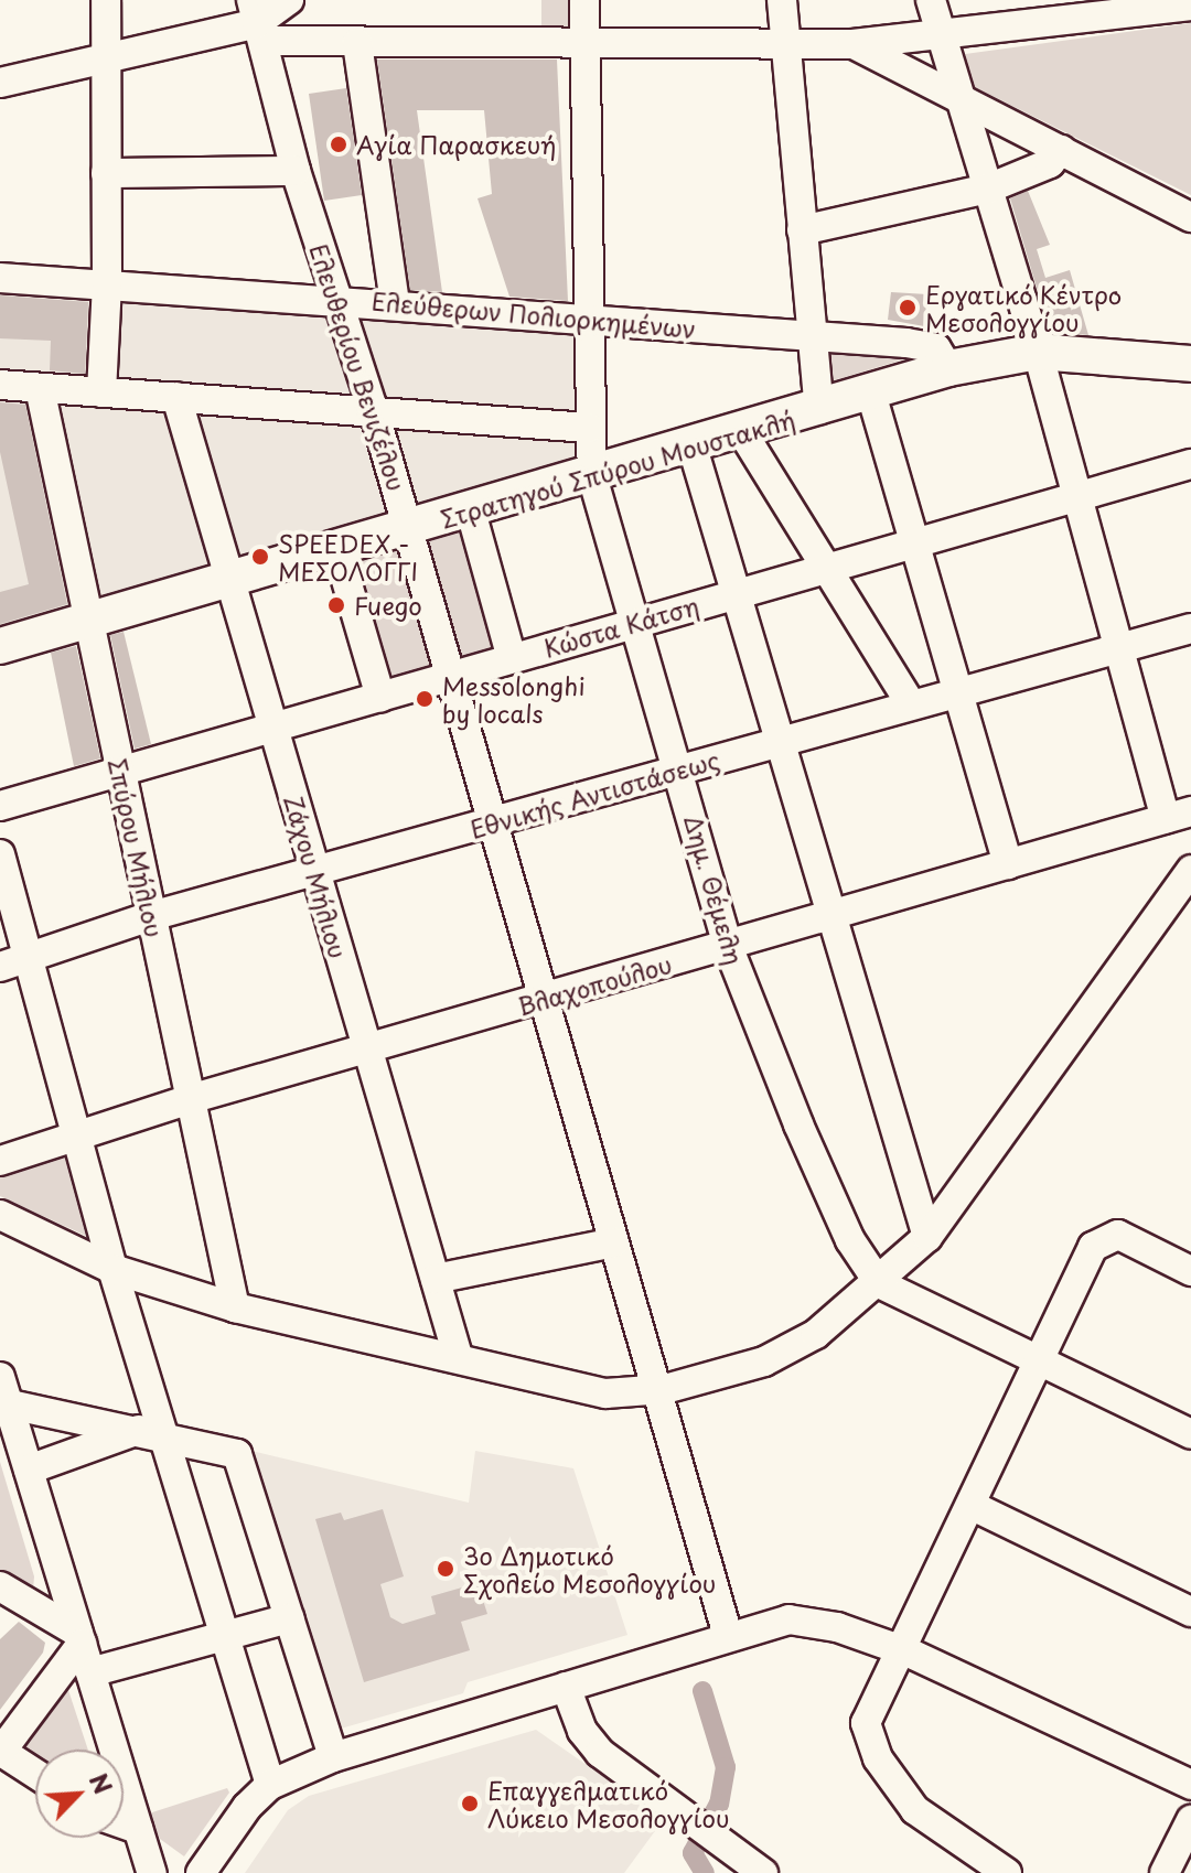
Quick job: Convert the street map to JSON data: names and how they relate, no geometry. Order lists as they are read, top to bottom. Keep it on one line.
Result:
{"streets":{"main road":["Στρατηγού Σπύρου Μουστακλή"],"street":["Ελεύθερων Πολιορκημένων","Ελευθερίου Βενιζέλου","Κώστα Κάτση","Εθνικής Αντιστάσεως","Σπύρου Μήλιου","Ζάχου Μήλιου","Δημ. Θέμελη","Βλαχοπούλου"]},"crossings":[["Ελεύθερων Πολιορκημένων","Ελευθερίου Βενιζέλου"],["Ελεύθερων Πολιορκημένων","Στρατηγού Σπύρου Μουστακλή"],["Ελεύθερων Πολιορκημένων","Δημ. Θέμελη"],["Ελευθερίου Βενιζέλου","Στρατηγού Σπύρου Μουστακλή"],["Ελευθερίου Βενιζέλου","Κώστα Κάτση"],["Ελευθερίου Βενιζέλου","Εθνικής Αντιστάσεως"],["Ελευθερίου Βενιζέλου","Βλαχοπούλου"],["Στρατηγού Σπύρου Μουστακλή","Σπύρου Μήλιου"],["Στρατηγού Σπύρου Μουστακλή","Ζάχου Μήλιου"],["Στρατηγού Σπύρου Μουστακλή","Δημ. Θέμελη"],["Κώστα Κάτση","Σπύρου Μήλιου"],["Κώστα Κάτση","Ζάχου Μήλιου"],["Κώστα Κάτση","Δημ. Θέμελη"],["Εθνικής Αντιστάσεως","Σπύρου Μήλιου"],["Εθνικής Αντιστάσεως","Ζάχου Μήλιου"],["Εθνικής Αντιστάσεως","Δημ. Θέμελη"],["Σπύρου Μήλιου","Βλαχοπούλου"],["Ζάχου Μήλιου","Βλαχοπούλου"],["Δημ. Θέμελη","Βλαχοπούλου"]],"places":["Αγία Παρασκευή","Eργατικό Κέντρο Μεσολογγίου","SPEEDEX - ΜΕΣΟΛΟΓΓΙ","Fuego","Messolonghi by locals","3ο Δημοτικό Σχολείο Μεσολογγίου","Επαγγελματικό Λύκειο Μεσολογγίου"],"north":"top right"}
